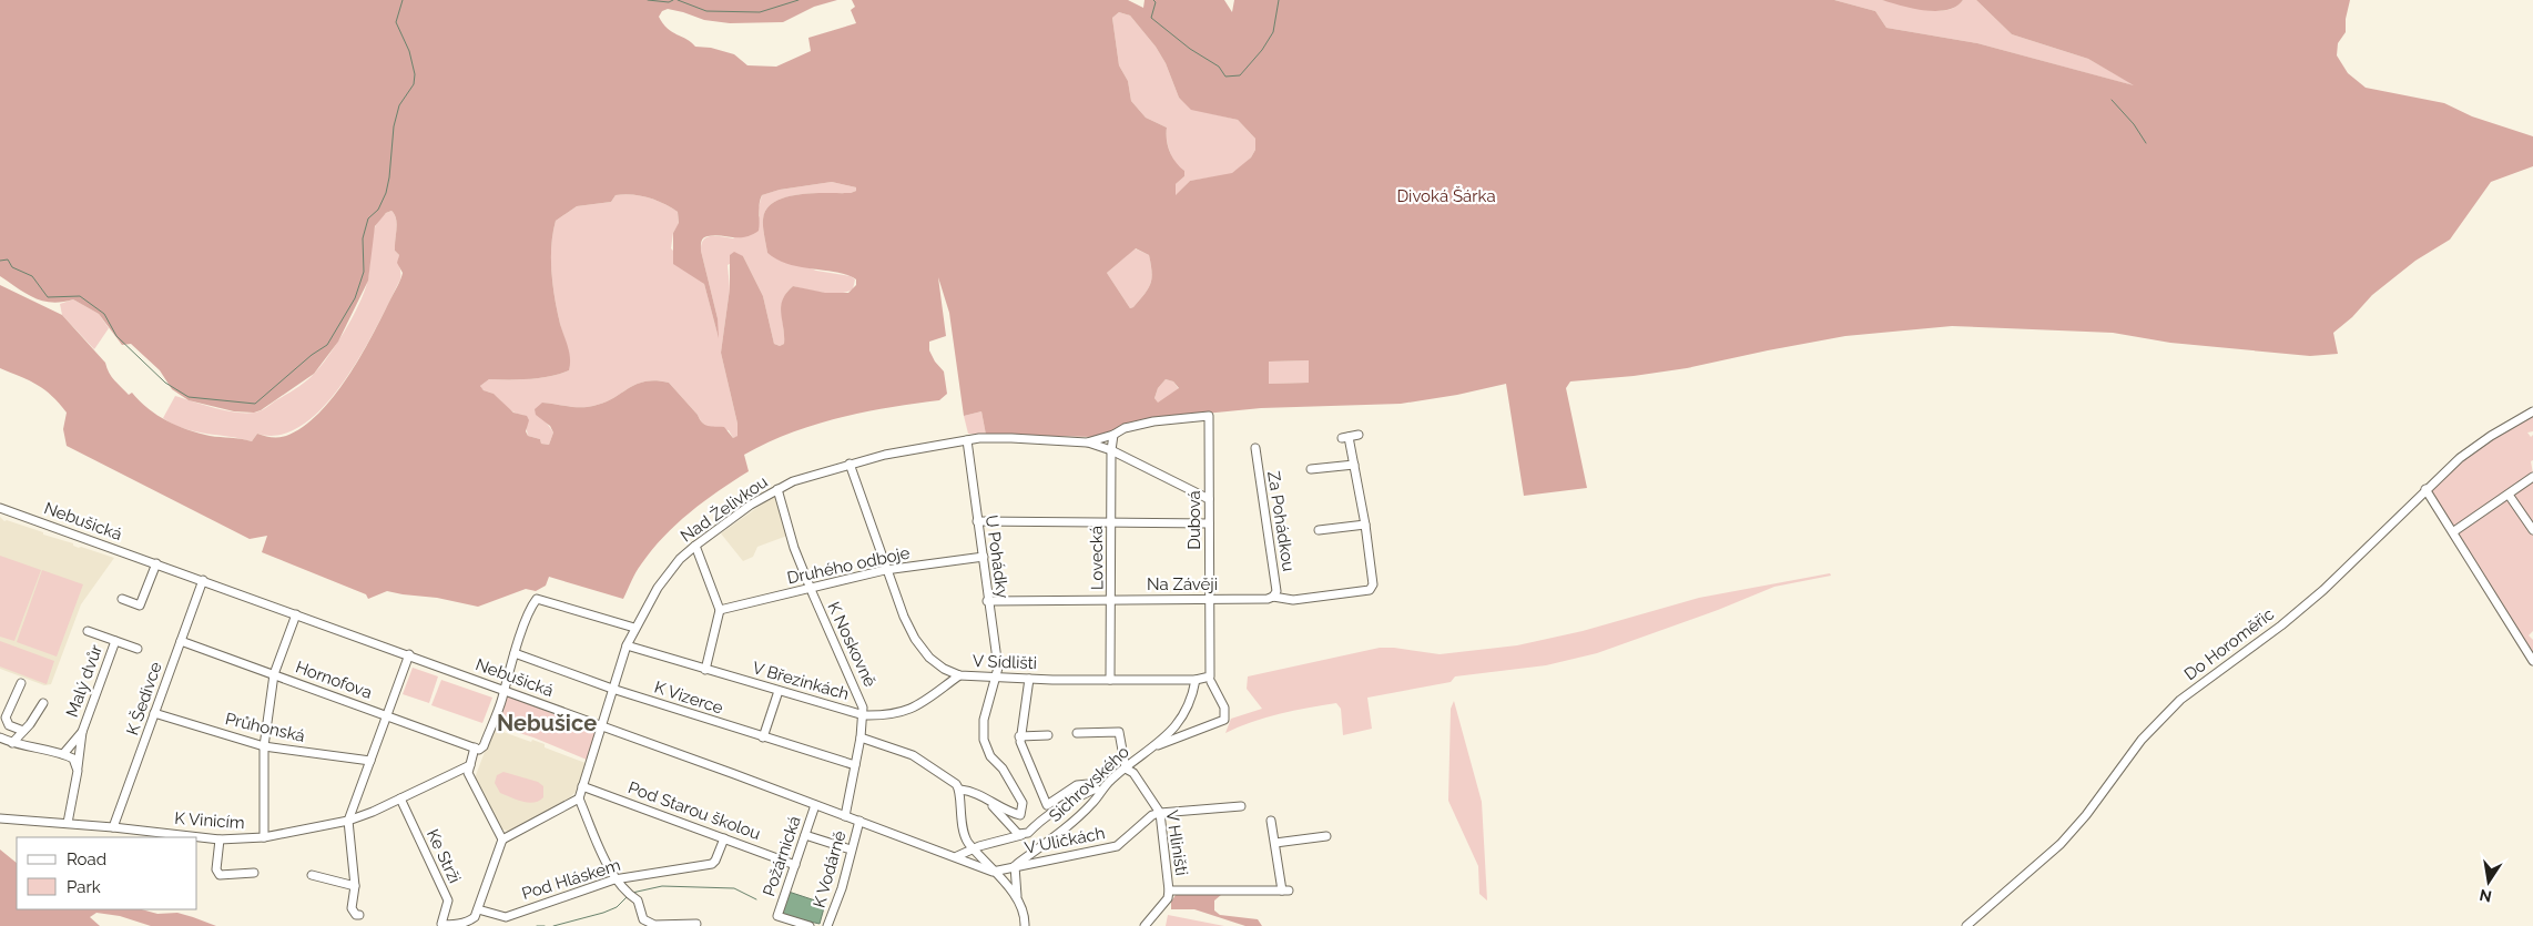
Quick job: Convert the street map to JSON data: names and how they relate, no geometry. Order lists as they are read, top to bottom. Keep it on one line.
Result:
{"streets":{"street":["Nad Želivkou","Dubová","Nebušická","Za Pohádkou","U Pohádky","Lovecká","Druhého odboje","Na Závěji","K Noskovně","Do Horoměřic","V Sídlišti","Hornofova","Malý dvůr","V Březinkách","K Vizerce","K Šedivce","Průhonská","Sichrovského","Pod Starou školou","K Vinicím","V Uličkách","V Hliništi","Ke Strži","Požárnická","K Vodárně","Pod Hláskem"]},"crossings":[["Nad Želivkou","Nebušická"],["Nad Želivkou","U Pohádky"],["Nad Želivkou","K Noskovně"],["Nad Želivkou","V Sídlišti"],["Nad Želivkou","V Březinkách"],["Nad Želivkou","K Vizerce"],["Nad Želivkou","Pod Starou školou"],["Dubová","Lovecká"],["Dubová","Na Závěji"],["Dubová","V Sídlišti"],["Dubová","Sichrovského"],["Nebušická","K Noskovně"],["Nebušická","K Šedivce"],["Nebušická","V Uličkách"],["Nebušická","Požárnická"],["Nebušická","K Vodárně"],["Za Pohádkou","Na Závěji"],["U Pohádky","Druhého odboje"],["U Pohádky","Na Závěji"],["U Pohádky","V Sídlišti"],["Lovecká","Na Závěji"],["Lovecká","V Sídlišti"],["Druhého odboje","K Noskovně"],["Druhého odboje","V Sídlišti"],["K Noskovně","V Březinkách"],["K Noskovně","K Vizerce"],["V Sídlišti","V Březinkách"],["V Sídlišti","Sichrovského"],["Hornofova","K Šedivce"],["Malý dvůr","K Vinicím"],["K Šedivce","Průhonská"],["K Šedivce","K Vinicím"],["Sichrovského","V Uličkách"],["Sichrovského","V Hliništi"],["Pod Starou školou","Požárnická"],["Pod Starou školou","Pod Hláskem"],["K Vinicím","Ke Strži"],["V Uličkách","V Hliništi"]],"districts":["Nebušice"],"parks":["Divoká Šárka"],"legend":["Road","Park"],"north":"bottom"}
